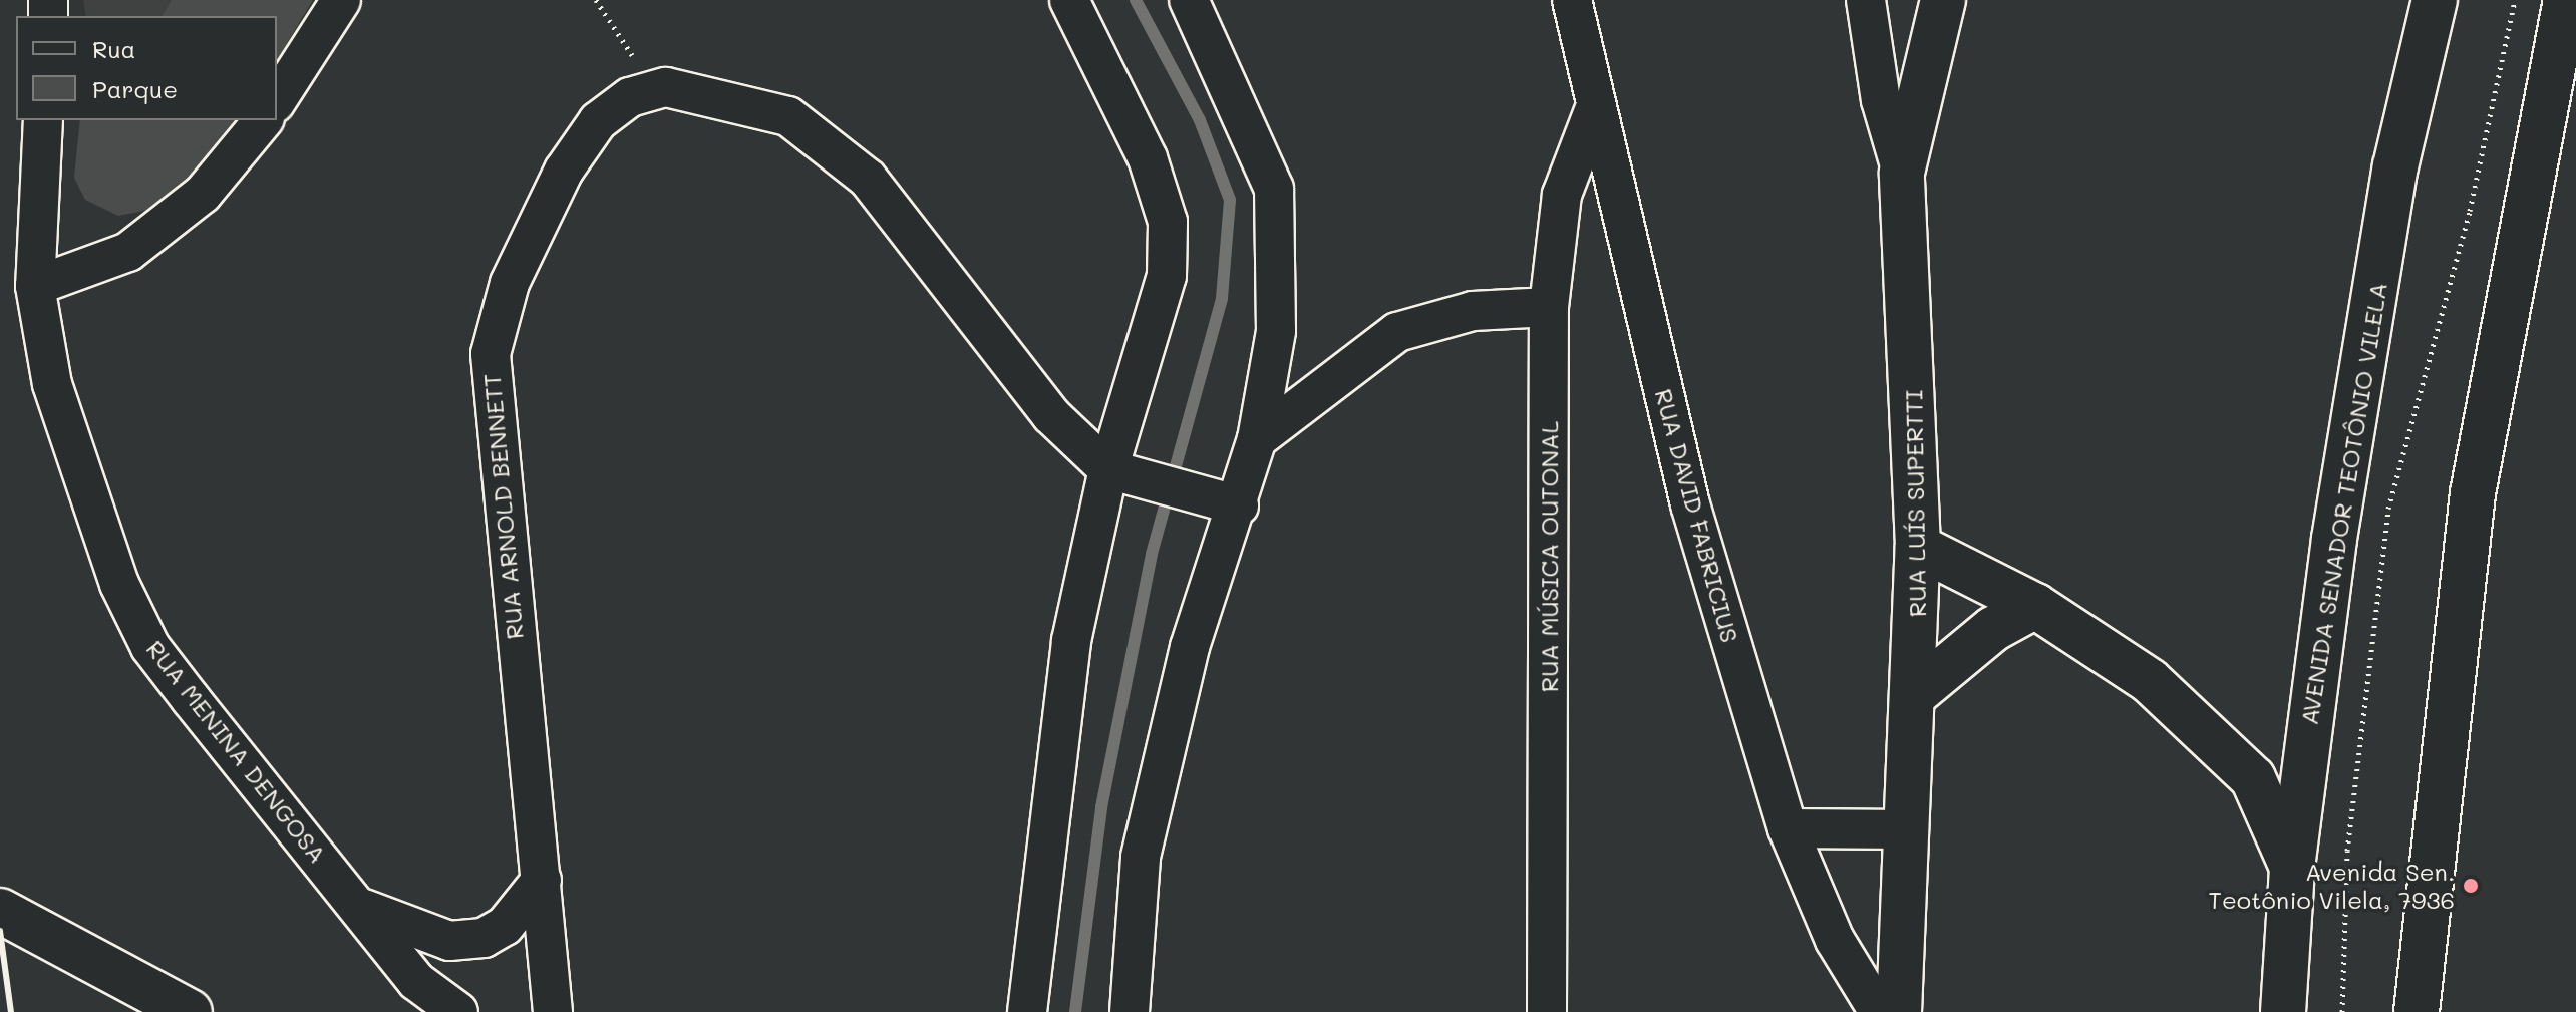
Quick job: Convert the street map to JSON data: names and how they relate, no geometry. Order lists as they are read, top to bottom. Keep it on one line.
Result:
{"streets":{"main road":["RUA LUÍS SUPERTTI","AVENIDA SENADOR TEOTÔNIO VILELA"],"street":["RUA ARNOLD BENNETT","RUA DAVID FABRICIUS","RUA MÚSICA OUTONAL","RUA MENINA DENGOSA"]},"crossings":[["RUA DAVID FABRICIUS","RUA MÚSICA OUTONAL"]],"places":["Avenida Sen. Teotônio Vilela, 7936"],"legend":["Rua","Parque"]}
